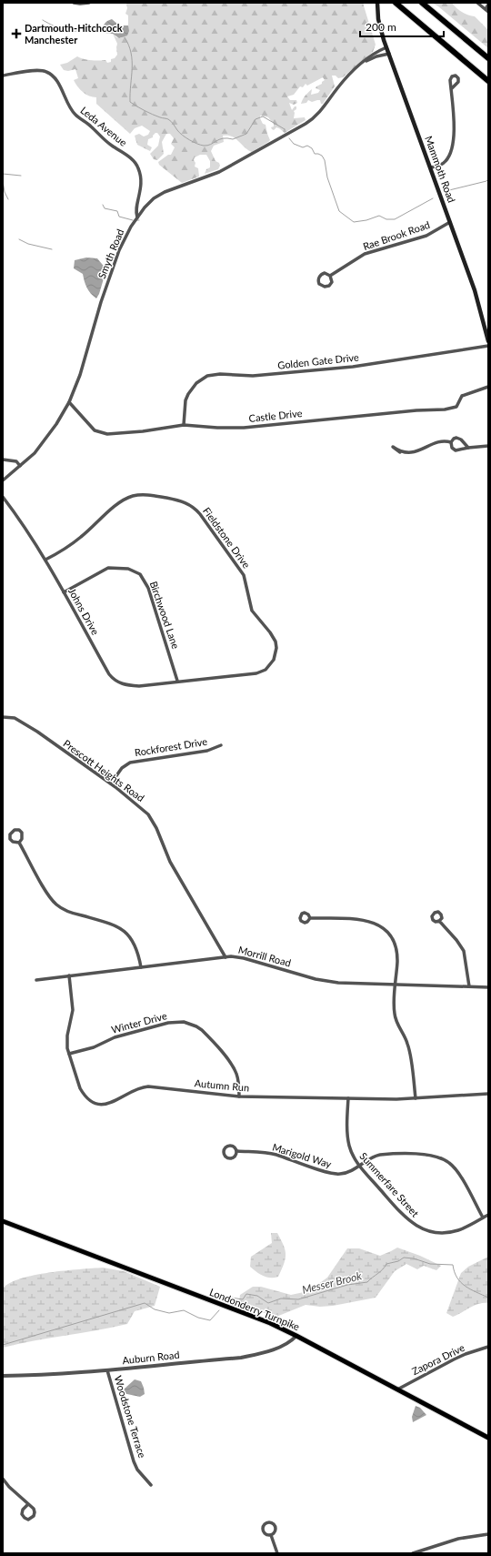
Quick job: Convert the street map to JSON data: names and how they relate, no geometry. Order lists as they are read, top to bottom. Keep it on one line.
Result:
{"streets":{"main road":["Mammoth Road","Londonderry Turnpike"],"street":["Leda Avenue","Rae Brook Road","Smyth Road","Golden Gate Drive","Castle Drive","Fieldstone Drive","Johns Drive","Birchwood Lane","Rockforest Drive","Prescott Heights Road","Morrill Road","Winter Drive","Autumn Run","Marigold Way","Summerfare Street","Auburn Road","Zapora Drive","Woodstone Terrace"]},"crossings":[["Leda Avenue","Smyth Road"],["Mammoth Road","Rae Brook Road"],["Mammoth Road","Smyth Road"],["Smyth Road","Castle Drive"],["Golden Gate Drive","Castle Drive"],["Fieldstone Drive","Johns Drive"],["Fieldstone Drive","Birchwood Lane"],["Johns Drive","Birchwood Lane"],["Rockforest Drive","Prescott Heights Road"],["Prescott Heights Road","Morrill Road"],["Morrill Road","Autumn Run"],["Winter Drive","Autumn Run"],["Autumn Run","Summerfare Street"],["Marigold Way","Summerfare Street"],["Londonderry Turnpike","Auburn Road"],["Londonderry Turnpike","Zapora Drive"],["Auburn Road","Woodstone Terrace"]],"water":["Messer Brook"],"places":{"health":["Dartmouth-Hitchcock Manchester"]},"scale_bar":"200 m"}
